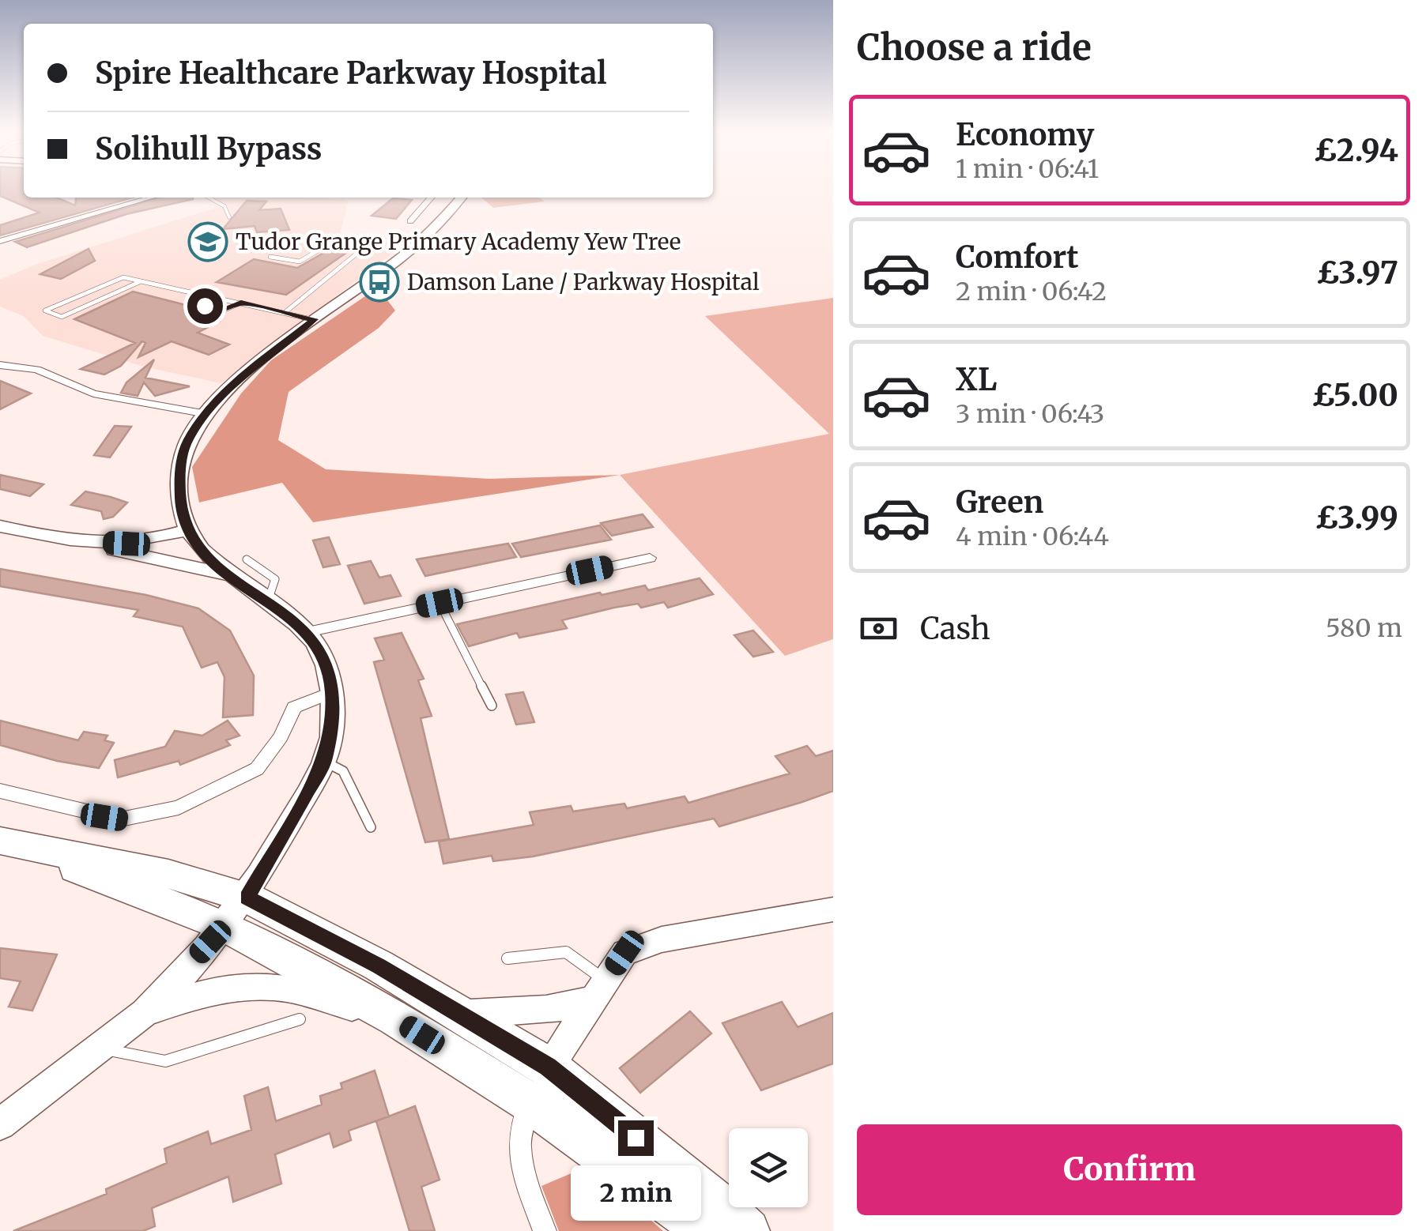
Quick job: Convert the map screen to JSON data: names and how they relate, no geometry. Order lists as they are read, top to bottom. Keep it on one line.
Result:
{"places":{"school or university":["Tudor Grange Primary Academy Yew Tree"],"bus stop":["Damson Lane / Parkway Hospital"]},"page":{"heading":"Choose a ride","banner":["Spire Healthcare Parkway Hospital","Solihull Bypass"],"list":[{"name":"Economy","note":"1 min · 06:41","value":"£2.94"},{"name":"Comfort","note":"2 min · 06:42","value":"£3.97"},{"name":"XL","note":"3 min · 06:43","value":"£5.00"},{"name":"Green","note":"4 min · 06:44","value":"£3.99"}],"pay":["Cash","580 m"],"buttons":"Confirm","bubble":"2 min"}}
